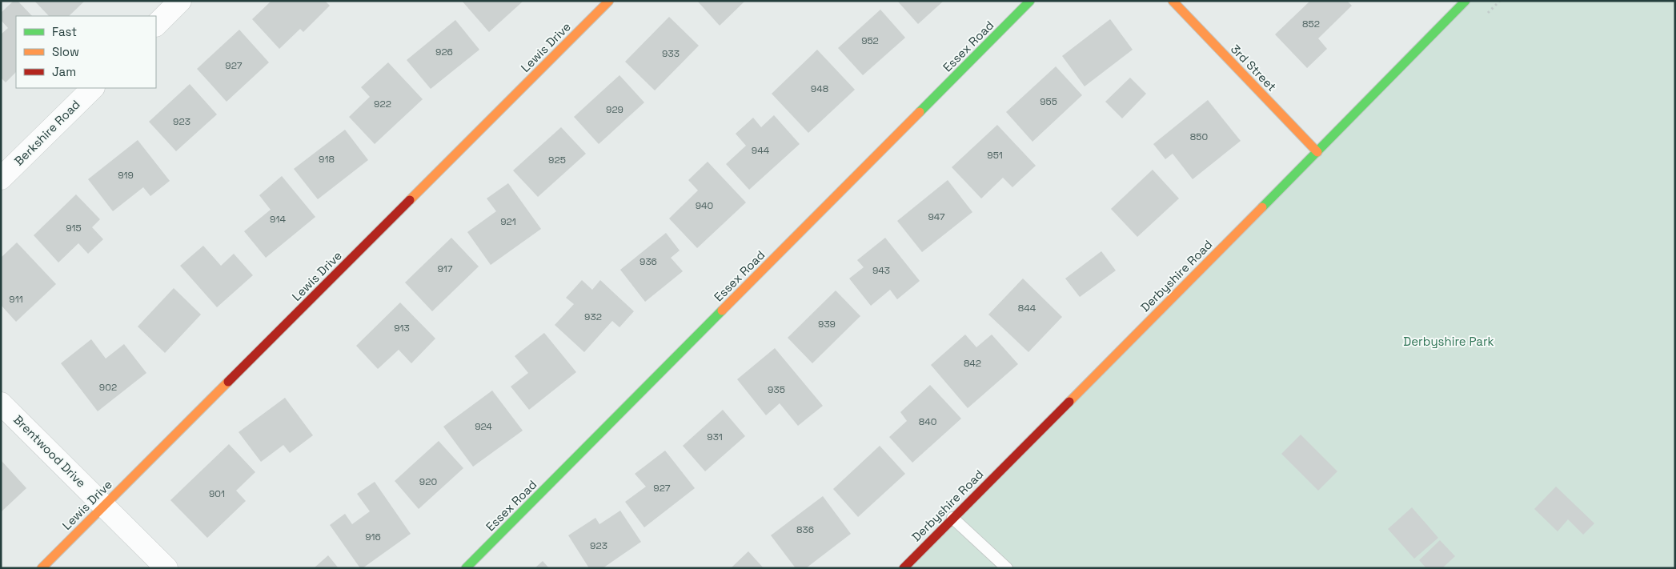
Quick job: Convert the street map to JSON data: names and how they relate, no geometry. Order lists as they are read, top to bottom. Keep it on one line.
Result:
{"streets":{"street":["Essex Road","Lewis Drive","3rd Street","Berkshire Road","Derbyshire Road","Brentwood Drive"]},"crossings":[["Lewis Drive","Brentwood Drive"],["3rd Street","Derbyshire Road"]],"parks":["Derbyshire Park"],"house_numbers":["852","952","926","933","927","948","955","922","929","923","850","944","951","918","925","919","940","947","914","921","915","936","917","943","911","844","932","939","913","842","902","935","840","924","931","920","927","901","836","916","923"],"legend":["Fast","Slow","Jam"]}
